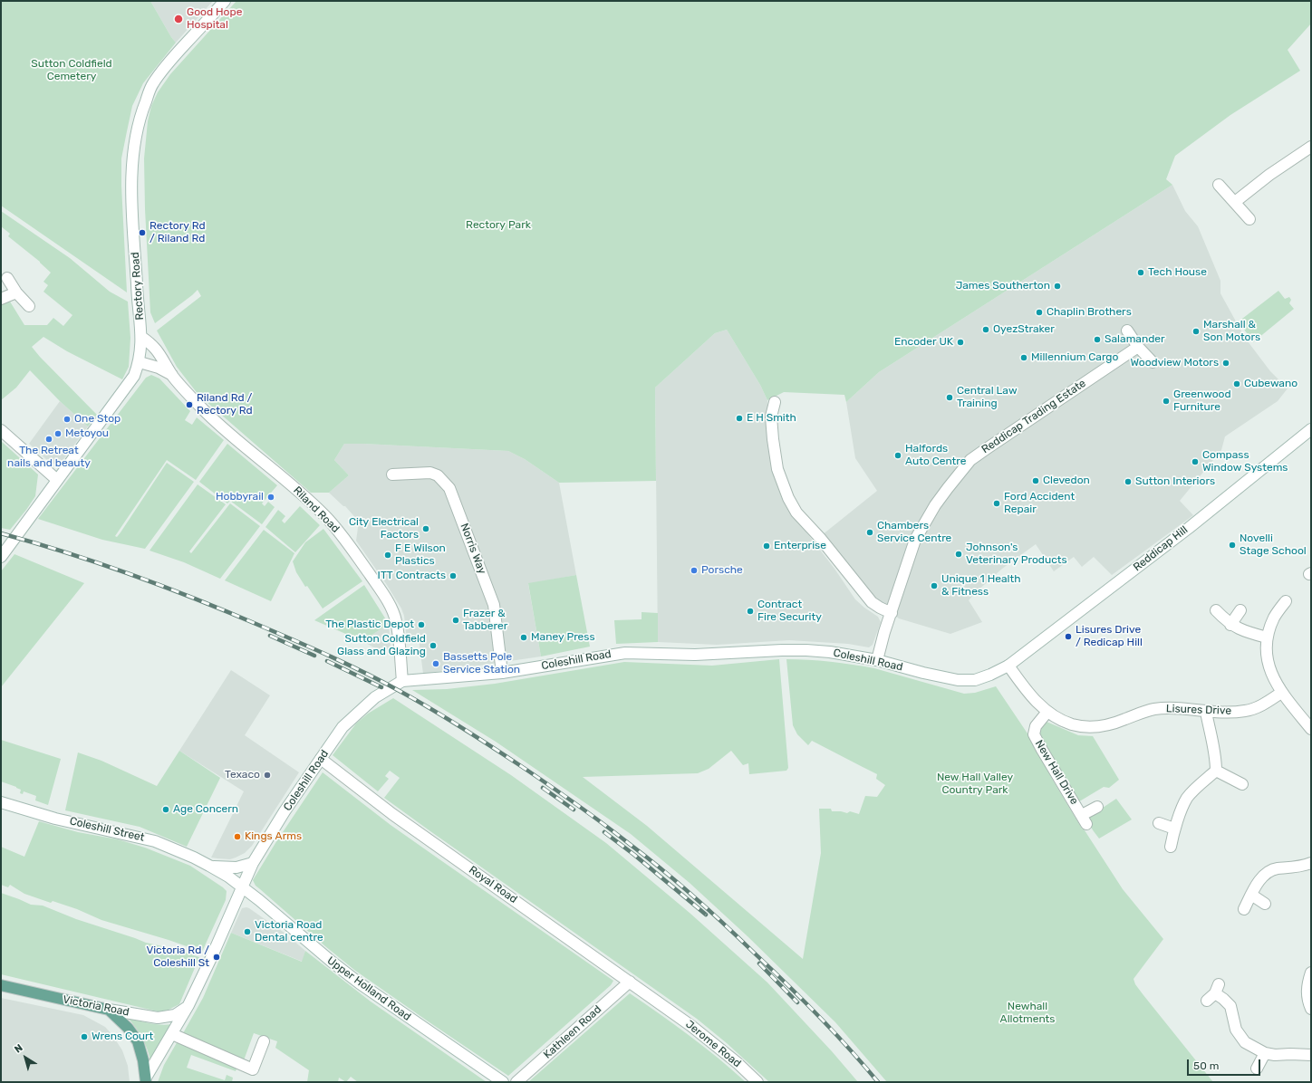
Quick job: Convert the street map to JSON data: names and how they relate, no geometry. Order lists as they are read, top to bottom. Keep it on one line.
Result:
{"streets":{"main road":["Victoria Road"],"street":["Rectory Road","Reddicap Trading Estate","Riland Road","Norris Way","Reddicap Hill","Coleshill Road","Lisures Drive","New Hall Drive","Coleshill Street","Royal Road","Upper Holland Road","Kathleen Road","Jerome Road"]},"crossings":[["Rectory Road","Riland Road"],["Reddicap Trading Estate","Coleshill Road"],["Riland Road","Coleshill Road"],["Norris Way","Coleshill Road"],["Reddicap Hill","Coleshill Road"],["Reddicap Hill","Lisures Drive"],["Coleshill Road","Lisures Drive"],["Coleshill Road","Coleshill Street"],["Coleshill Road","Royal Road"],["Coleshill Road","Upper Holland Road"],["Coleshill Road","Victoria Road"],["Lisures Drive","New Hall Drive"],["Coleshill Street","Upper Holland Road"],["Coleshill Street","Victoria Road"],["Royal Road","Kathleen Road"],["Royal Road","Jerome Road"],["Upper Holland Road","Victoria Road"]],"parks":["Sutton Coldfield Cemetery","Rectory Park","New Hall Valley Country Park","Newhall Allotments"],"places":["Good Hope Hospital","Rectory Rd / Riland Rd","Tech House","James Southerton","Chaplin Brothers","OyezStraker","Marshall & Son Motors","Salamander","Encoder UK","Millennium Cargo","Woodview Motors","Cubewano","Central Law Training","Greenwood Furniture","Riland Rd / Rectory Rd","E H Smith","One Stop","Metoyou","The Retreat nails and beauty","Halfords Auto Centre","Compass Window Systems","Clevedon","Sutton Interiors","Hobbyrail","Ford Accident Repair","City Electrical Factors","Chambers Service Centre","Novelli Stage School","Enterprise","Johnson's Veterinary Products","F E Wilson Plastics","Porsche","ITT Contracts","Unique 1 Health & Fitness","Contract Fire Security","Frazer & Tabberer","The Plastic Depot","Lisures Drive / Redicap Hill","Maney Press","Sutton Coldfield Glass and Glazing","Bassetts Pole Service Station","Texaco","Age Concern","Kings Arms","Victoria Road Dental centre","Victoria Rd / Coleshill St","Wrens Court"],"scale_bar":"50 m","north":"top left"}
